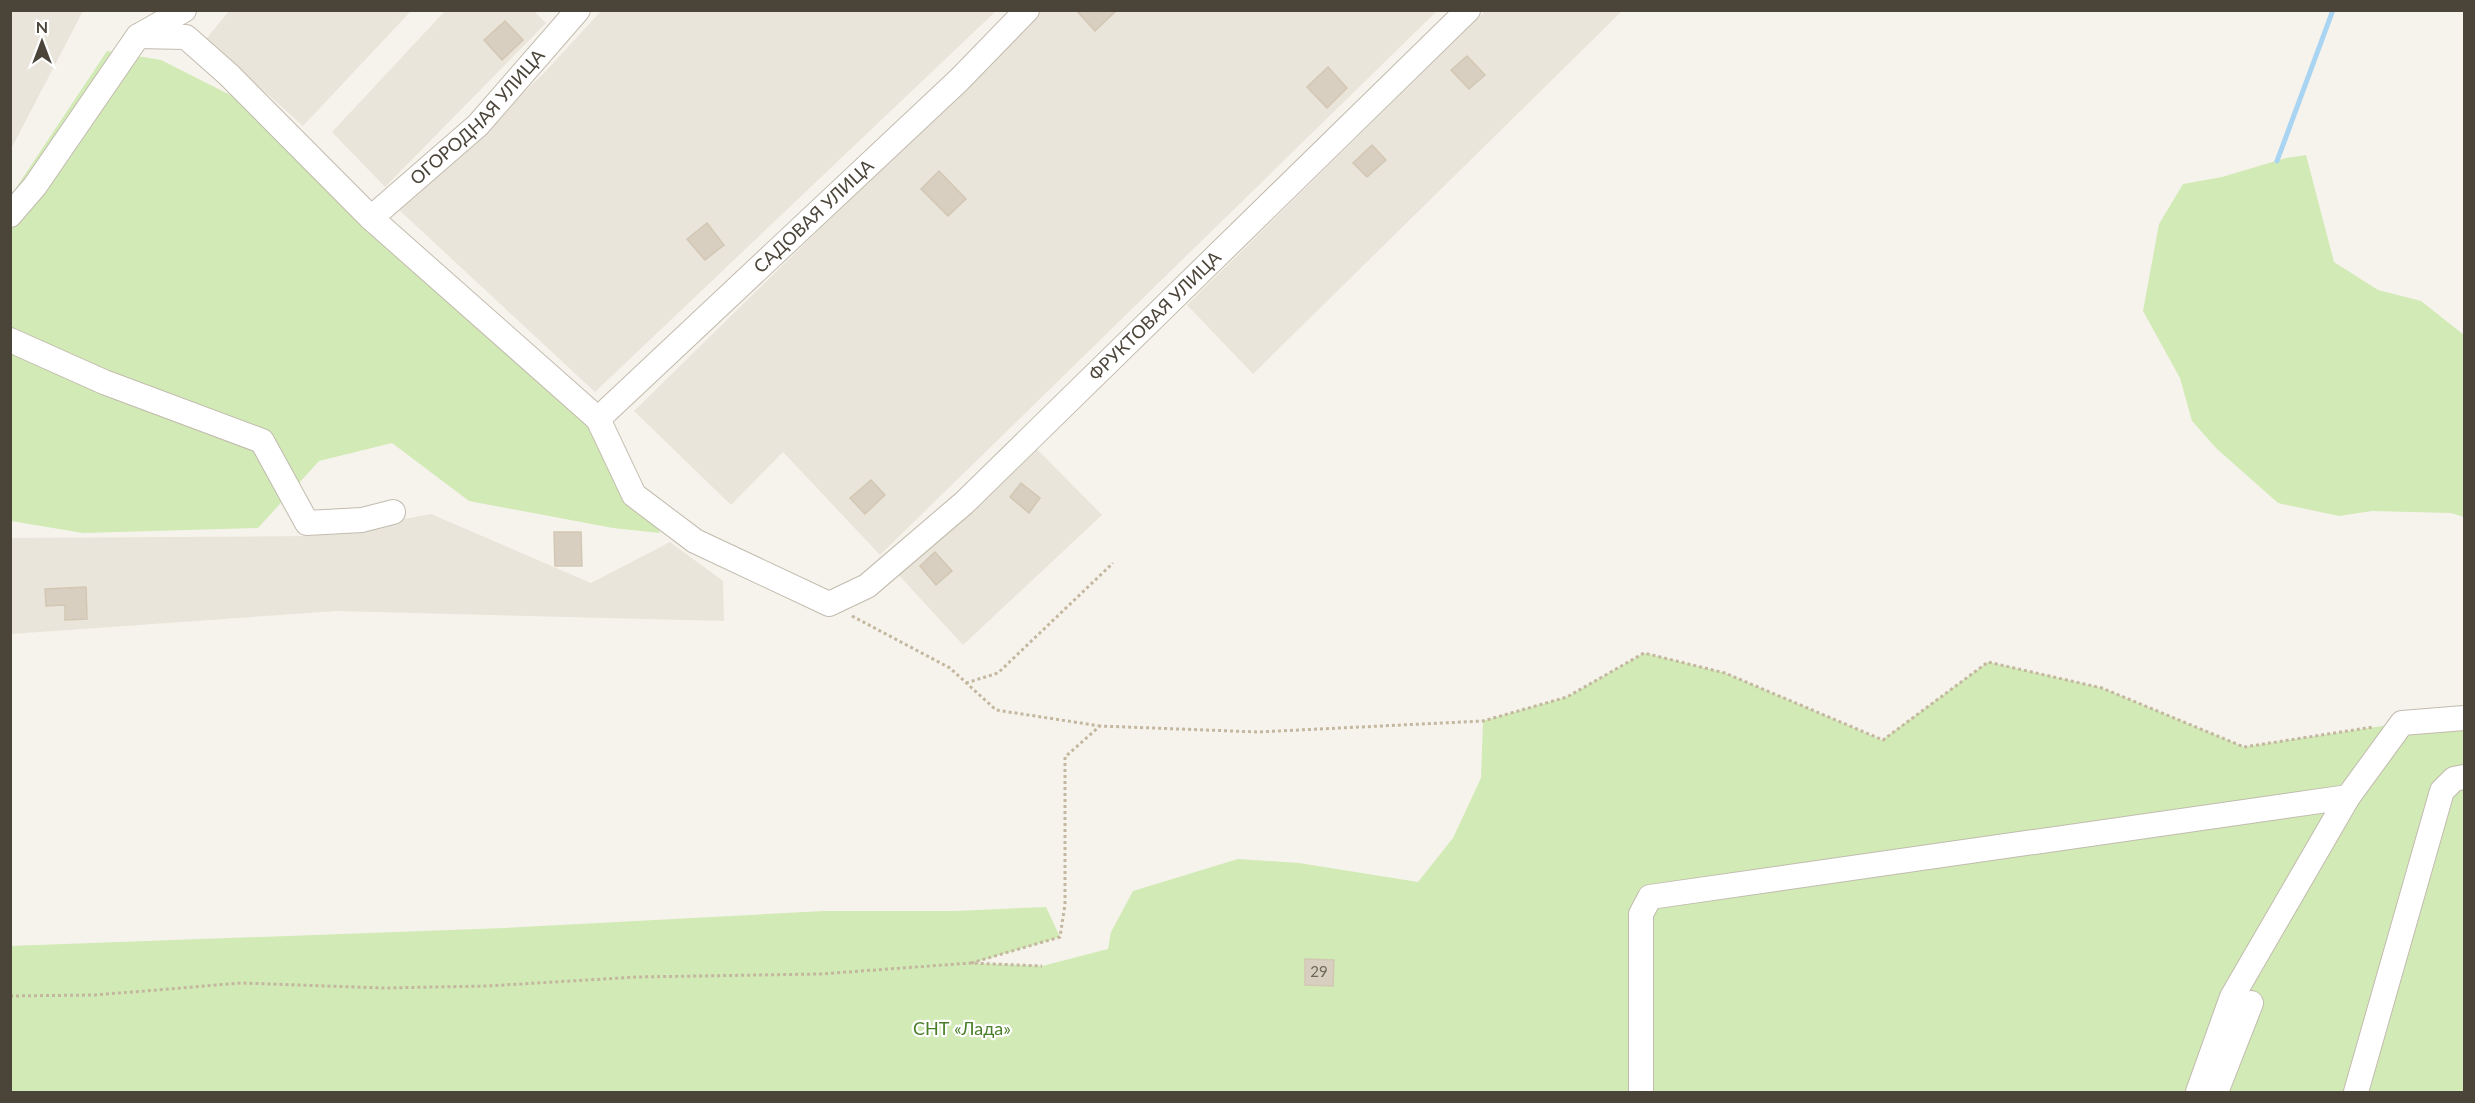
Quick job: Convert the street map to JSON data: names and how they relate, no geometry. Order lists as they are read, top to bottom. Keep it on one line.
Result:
{"streets":{"street":["ОГОРОДНАЯ УЛИЦА","САДОВАЯ УЛИЦА","ФРУКТОВАЯ УЛИЦА"]},"parks":["СНТ «Лада»"],"house_numbers":["29"],"north":"top"}
